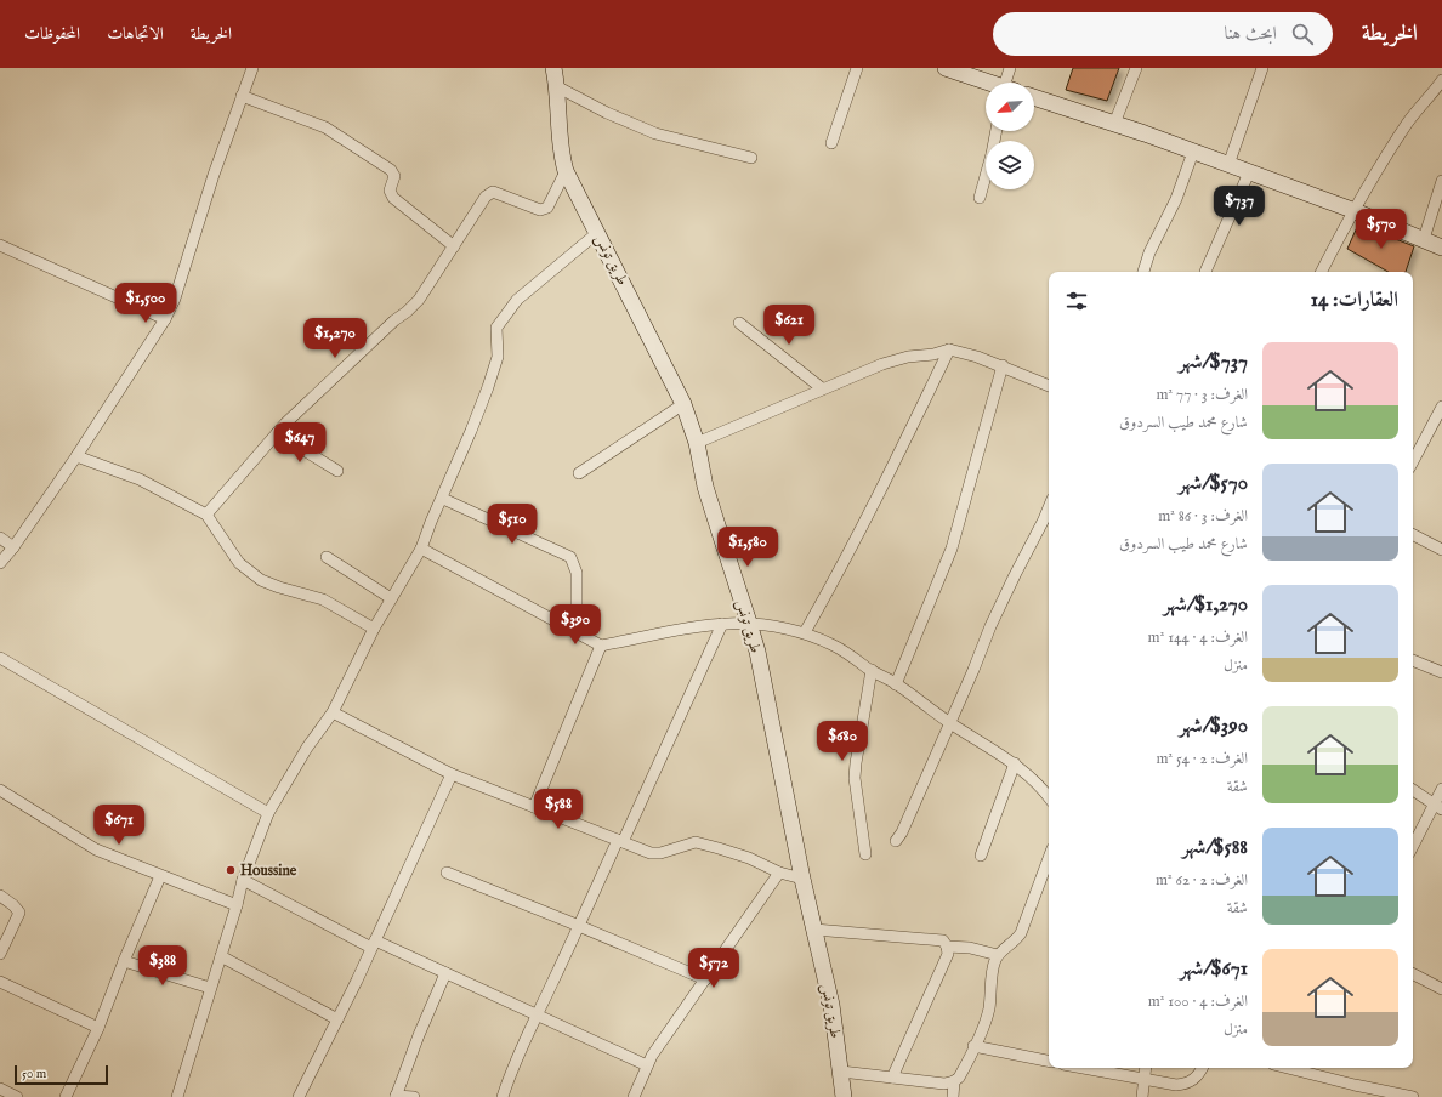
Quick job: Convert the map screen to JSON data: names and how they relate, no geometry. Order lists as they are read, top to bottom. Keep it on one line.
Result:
{"streets":{"main road":["طريق تونس"]},"places":["Houssine"],"scale_bar":"50 m","north":"bottom left","page":{"header":"الخريطة","search":"ابحث هنا","nav":["الخريطة","الاتجاهات","المحفوظات"],"price":["$737","$570","$1,500","$621","$1,270","$647","$510","$1,580","$390","$680","$588","$671","$388","$572"],"heading":"العقارات: 14","list":[{"name":"$737/شهر","note":"الغرف: 3 · 77 m² · شارع محمد طيب السردوق"},{"name":"$570/شهر","note":"الغرف: 3 · 86 m² · شارع محمد طيب السردوق"},{"name":"$1,270/شهر","note":"الغرف: 4 · 144 m² · منزل"},{"name":"$390/شهر","note":"الغرف: 2 · 54 m² · شقة"},{"name":"$588/شهر","note":"الغرف: 2 · 62 m² · شقة"},{"name":"$671/شهر","note":"الغرف: 4 · 100 m² · منزل"}],"scale":"50 m"}}
